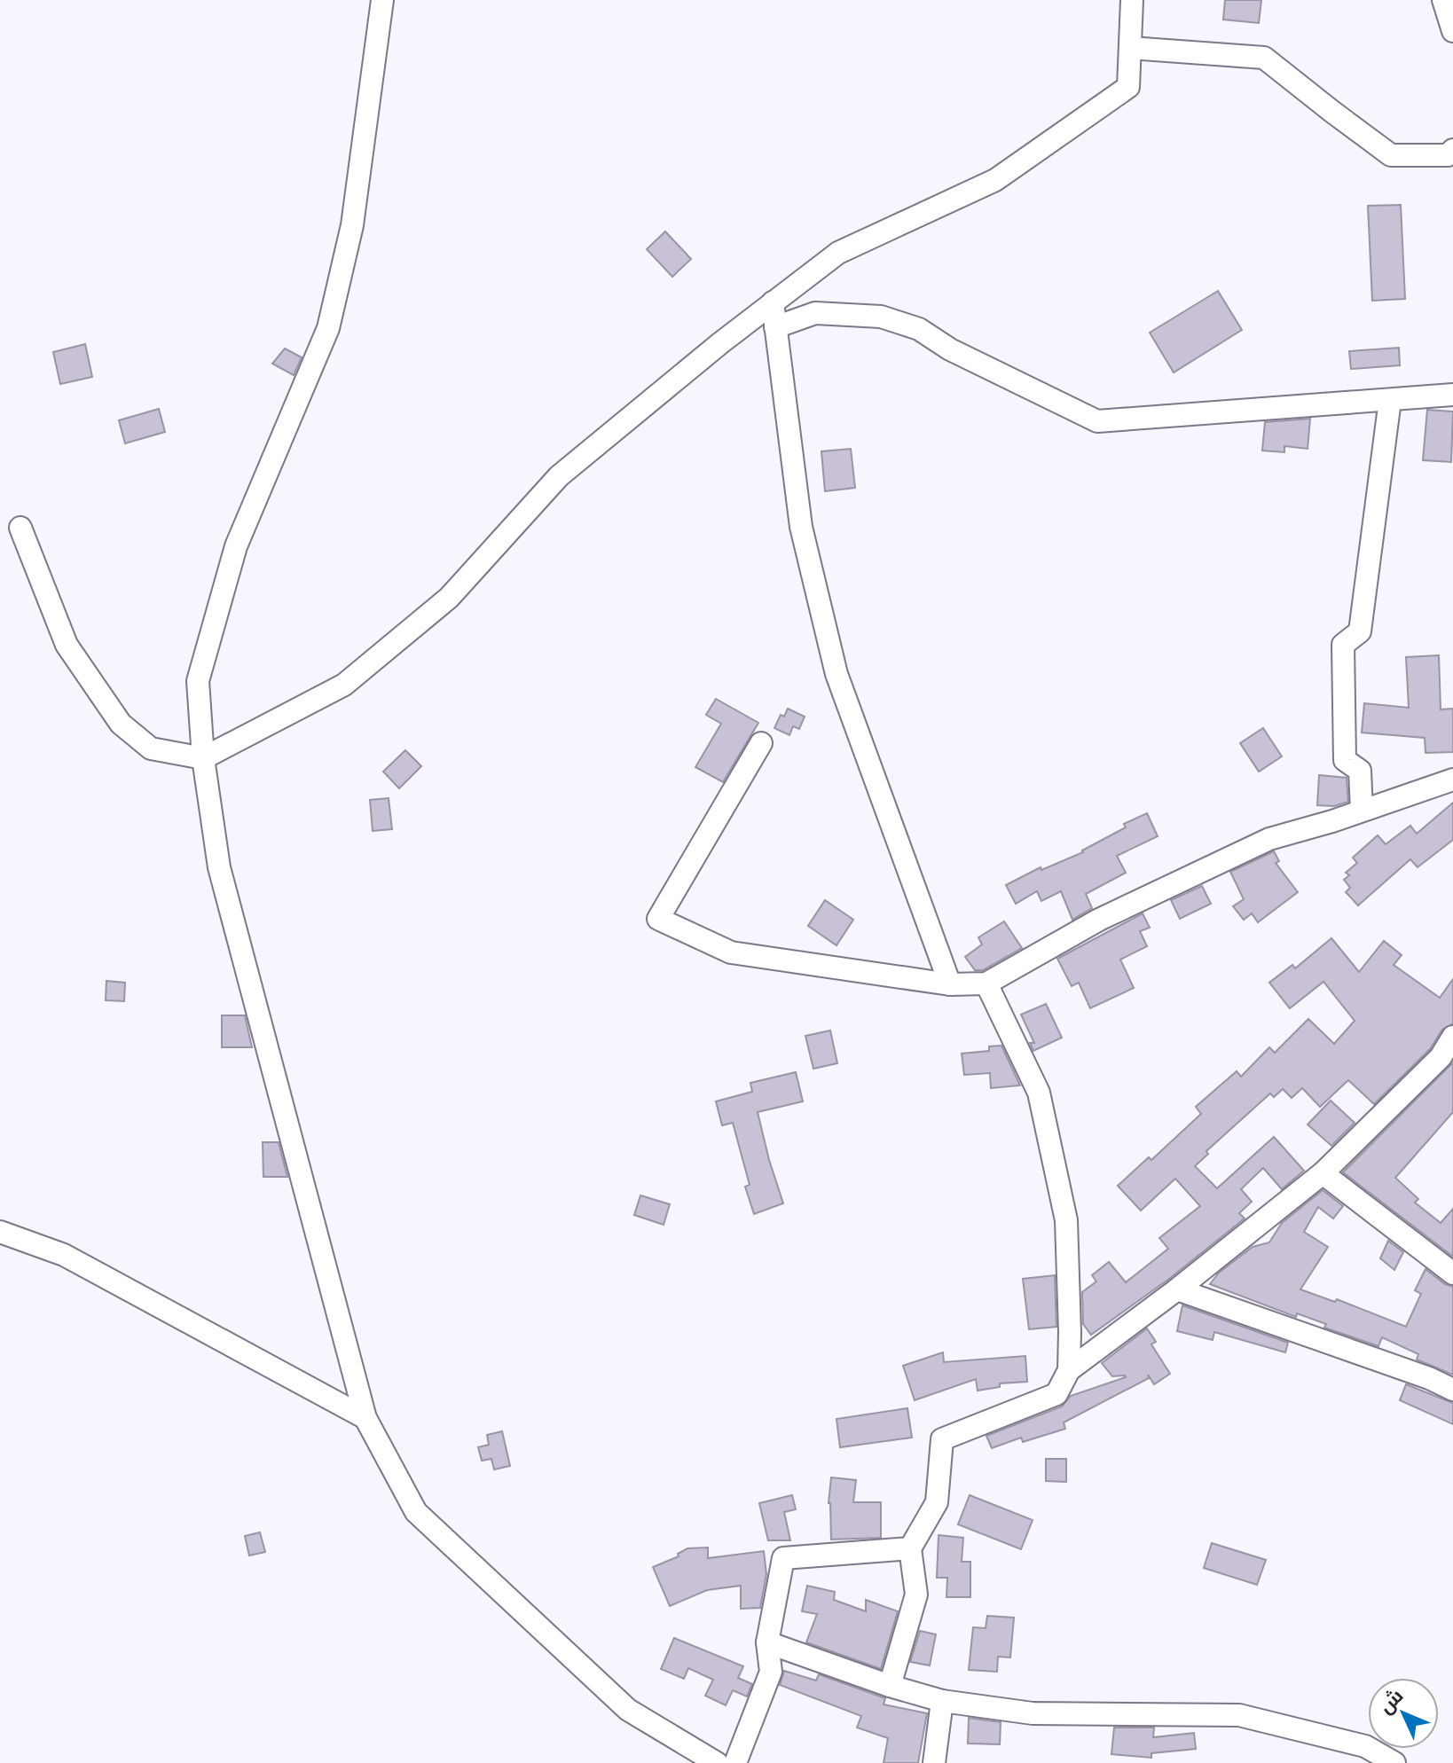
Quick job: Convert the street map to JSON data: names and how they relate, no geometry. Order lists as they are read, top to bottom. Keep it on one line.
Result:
{"north":"top left"}
